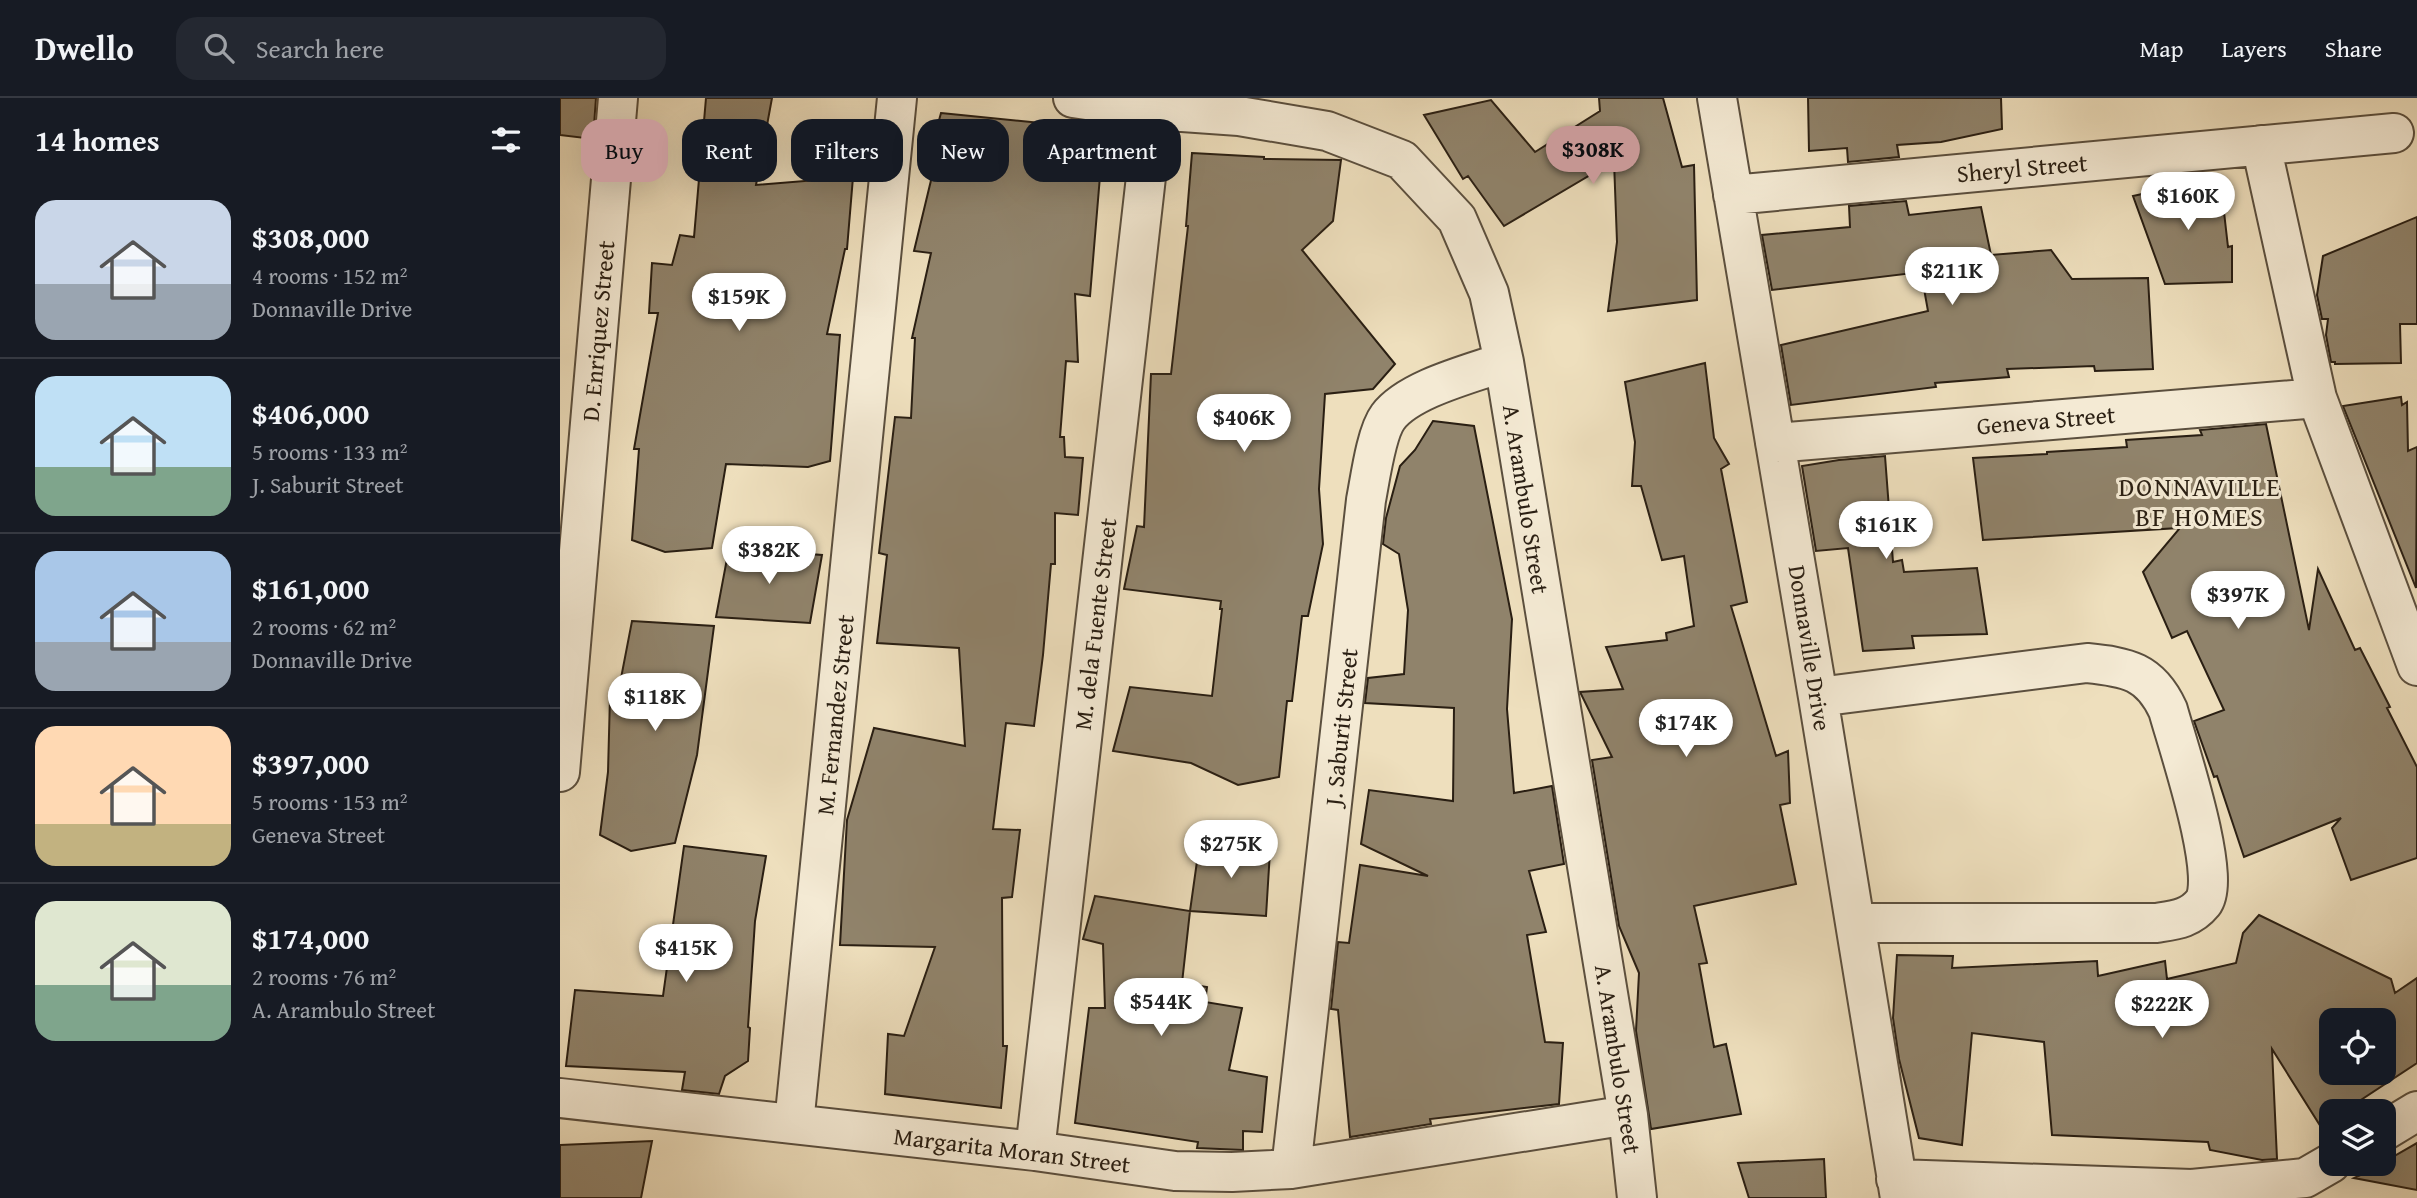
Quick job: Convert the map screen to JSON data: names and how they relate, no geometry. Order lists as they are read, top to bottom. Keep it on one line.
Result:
{"streets":{"street":["Sheryl Street","D. Enriquez Street","Geneva Street","A. Arambulo Street","M. dela Fuente Street","Donnaville Drive","M. Fernandez Street","J. Saburit Street","Margarita Moran Street"]},"crossings":[["Sheryl Street","Donnaville Drive"],["Geneva Street","Donnaville Drive"],["A. Arambulo Street","M. dela Fuente Street"],["A. Arambulo Street","J. Saburit Street"],["A. Arambulo Street","Margarita Moran Street"],["M. dela Fuente Street","Margarita Moran Street"],["M. Fernandez Street","Margarita Moran Street"],["J. Saburit Street","Margarita Moran Street"]],"districts":["DONNAVILLE BF HOMES"],"page":{"header":"Dwello","search":"Search here","nav":["Map","Layers","Share"],"heading":"14 homes","chip":["Buy","Rent","Filters","New","Apartment"],"price":["$308K","$160K","$211K","$159K","$406K","$161K","$382K","$397K","$118K","$174K","$275K","$415K","$544K","$222K"],"list":[{"name":"$308,000","note":"4 rooms · 152 m² · Donnaville Drive"},{"name":"$406,000","note":"5 rooms · 133 m² · J. Saburit Street"},{"name":"$161,000","note":"2 rooms · 62 m² · Donnaville Drive"},{"name":"$397,000","note":"5 rooms · 153 m² · Geneva Street"},{"name":"$174,000","note":"2 rooms · 76 m² · A. Arambulo Street"}]}}
